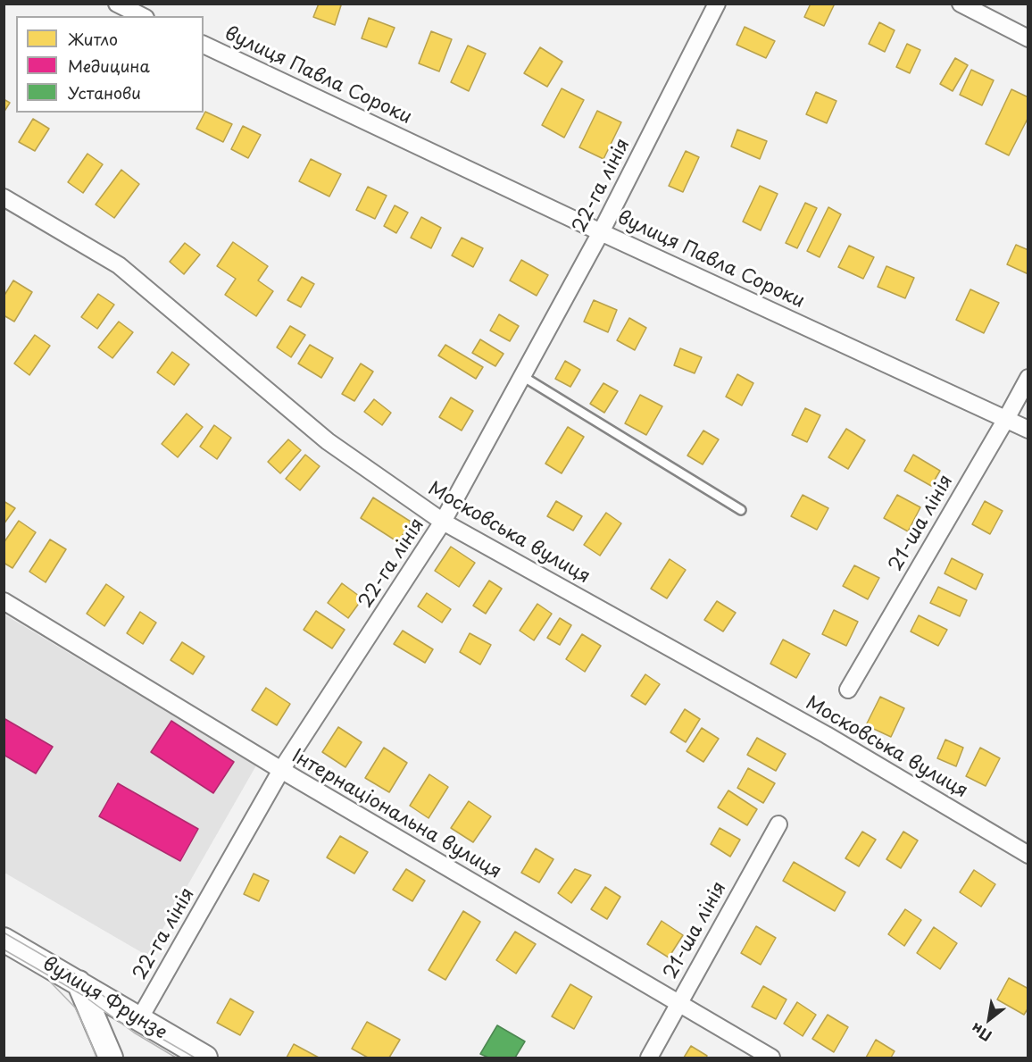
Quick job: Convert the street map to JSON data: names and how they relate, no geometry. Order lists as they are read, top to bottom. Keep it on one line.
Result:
{"streets":{"street":["вулиця Павла Сороки","22-га лінія","21-ша лінія","Московська вулиця","Інтернаціональна вулиця","вулиця Фрунзе"]},"crossings":[["вулиця Павла Сороки","22-га лінія"],["вулиця Павла Сороки","21-ша лінія"],["22-га лінія","Московська вулиця"],["22-га лінія","Інтернаціональна вулиця"],["22-га лінія","вулиця Фрунзе"],["21-ша лінія","Інтернаціональна вулиця"]],"legend":["Житло","Медицина","Установи"],"north":"bottom left"}
